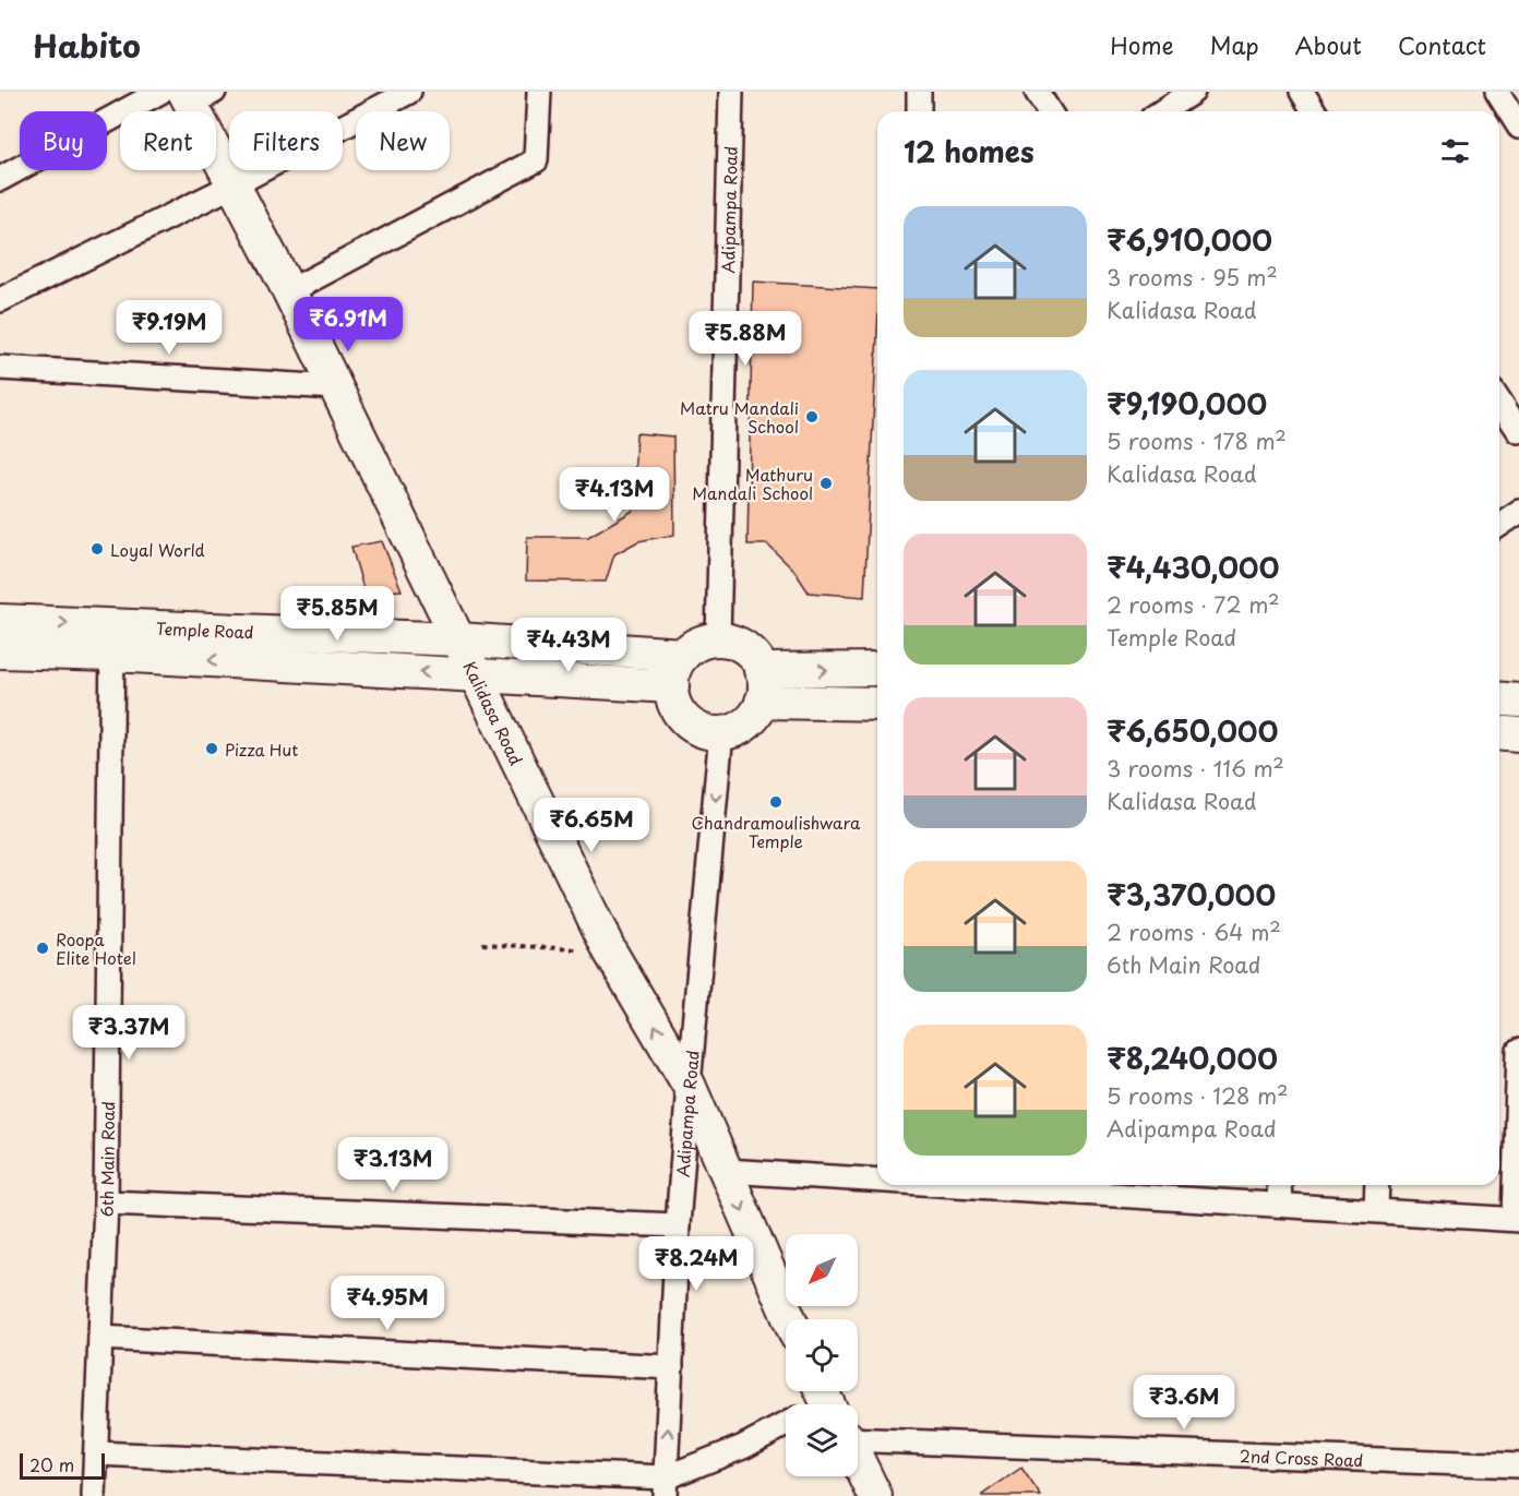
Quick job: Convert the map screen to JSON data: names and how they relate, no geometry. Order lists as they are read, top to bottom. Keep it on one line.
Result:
{"streets":{"street":["Adipampa Road","Temple Road","Kalidasa Road","6th Main Road","2nd Cross Road"]},"crossings":[["Adipampa Road","Temple Road"],["Adipampa Road","Kalidasa Road"],["Temple Road","Kalidasa Road"],["Temple Road","6th Main Road"]],"places":["Matru Mandali School","Mathuru Mandali School","Loyal World","Pizza Hut","Chandramoulishwara Temple","Roopa Elite Hotel"],"scale_bar":"20 m","north":"bottom left","page":{"header":"Habito","nav":["Home","Map","About","Contact"],"chip":["Buy","Rent","Filters","New"],"heading":"12 homes","list":[{"name":"₹6,910,000","note":"3 rooms · 95 m² · Kalidasa Road"},{"name":"₹9,190,000","note":"5 rooms · 178 m² · Kalidasa Road"},{"name":"₹4,430,000","note":"2 rooms · 72 m² · Temple Road"},{"name":"₹6,650,000","note":"3 rooms · 116 m² · Kalidasa Road"},{"name":"₹3,370,000","note":"2 rooms · 64 m² · 6th Main Road"},{"name":"₹8,240,000","note":"5 rooms · 128 m² · Adipampa Road"}],"price":["₹6.91M","₹9.19M","₹5.88M","₹4.13M","₹5.85M","₹4.43M","₹6.65M","₹3.37M","₹3.13M","₹8.24M","₹4.95M","₹3.6M"],"scale":"20 m"}}
